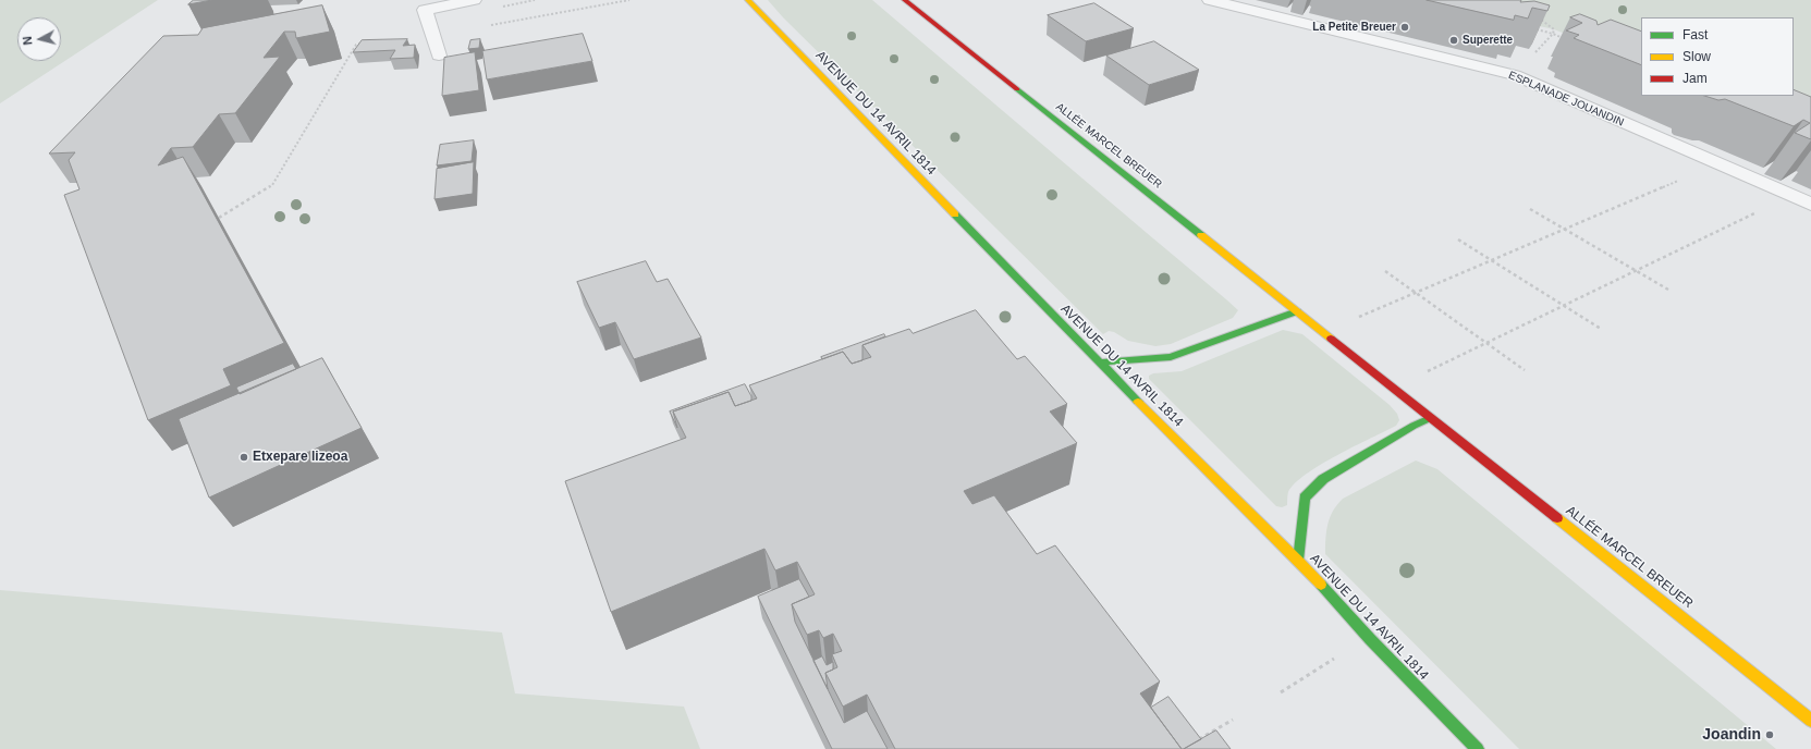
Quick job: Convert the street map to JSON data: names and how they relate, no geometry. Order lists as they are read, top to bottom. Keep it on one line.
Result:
{"streets":{"street":["ESPLANADE JOUANDIN","AVENUE DU 14 AVRIL 1814","ALLÉE MARCEL BREUER"]},"places":["La Petite Breuer","Superette","Etxepare lizeoa","Joandin"],"legend":["Fast","Slow","Jam"],"north":"left"}
